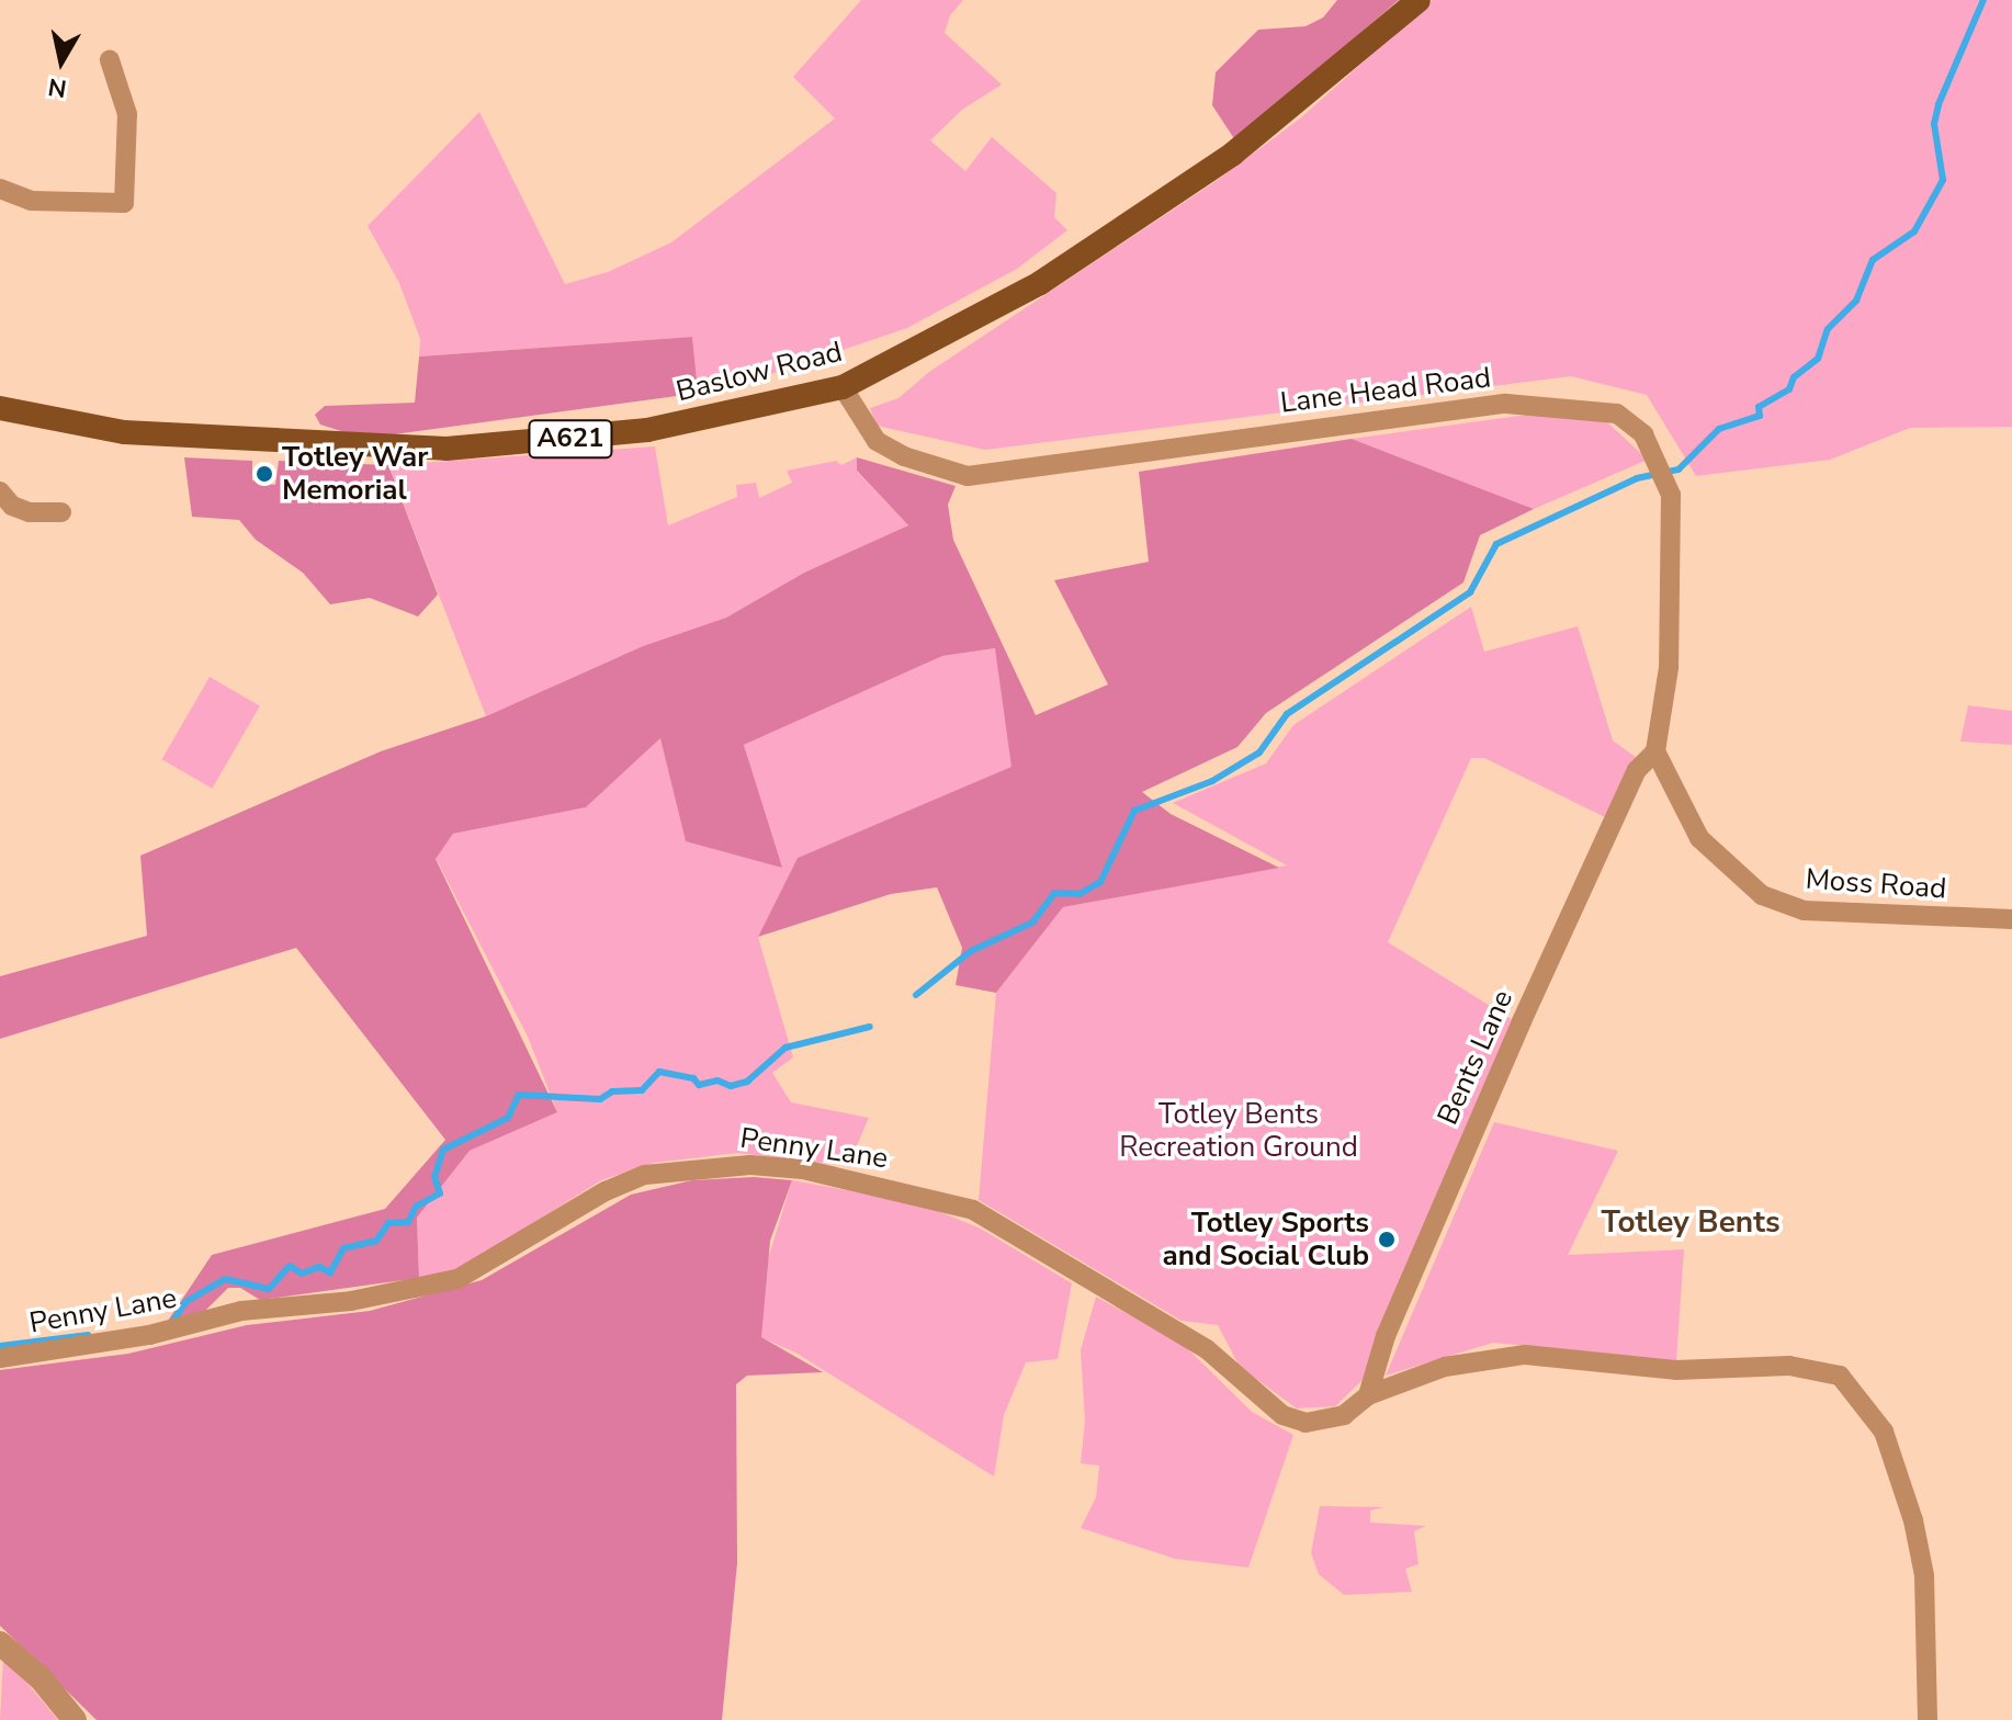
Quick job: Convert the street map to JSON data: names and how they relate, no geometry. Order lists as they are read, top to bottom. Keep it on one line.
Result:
{"streets":{"main road":["Baslow Road","A621"],"street":["Lane Head Road","Moss Road","Bents Lane","Penny Lane"]},"crossings":[["Baslow Road","Lane Head Road"],["Lane Head Road","Moss Road"],["Lane Head Road","Bents Lane"],["Moss Road","Bents Lane"],["Bents Lane","Penny Lane"]],"districts":["Totley Bents"],"parks":["Totley Bents Recreation Ground"],"places":["Totley War Memorial","Totley Sports and Social Club"],"north":"bottom"}
